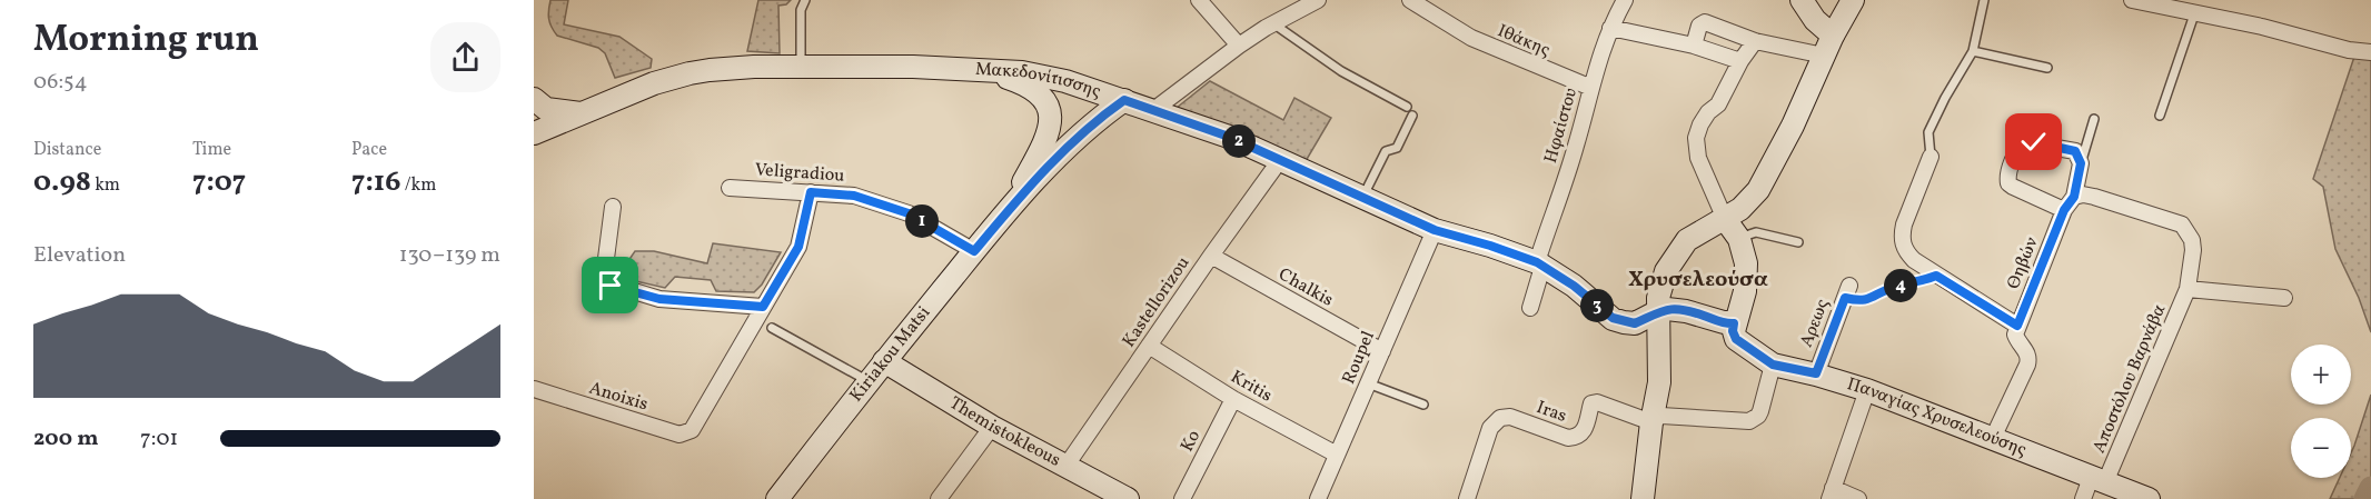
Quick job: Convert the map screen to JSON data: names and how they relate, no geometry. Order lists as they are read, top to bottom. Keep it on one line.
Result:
{"streets":{"main road":["Μακεδονίτισσης","Kiriakou Matsi","Παναγίας Χρυσελεούσης","Themistokleous"],"street":["Ιθάκης","Ηφαίστου","Veligradiou","Θηβών","Chalkis","Kastellorizou","Αρεως","Roupel","Αποστόλου Βαρνάβα","Kritis","Anoixis","Iras","Ko"]},"crossings":[["Ιθάκης","Ηφαίστου"],["Μακεδονίτισσης","Ηφαίστου"],["Μακεδονίτισσης","Kastellorizou"],["Μακεδονίτισσης","Kiriakou Matsi"],["Μακεδονίτισσης","Roupel"],["Veligradiou","Kiriakou Matsi"],["Θηβών","Αποστόλου Βαρνάβα"],["Chalkis","Kastellorizou"],["Chalkis","Roupel"],["Kastellorizou","Kritis"],["Kastellorizou","Themistokleous"],["Αρεως","Παναγίας Χρυσελεούσης"],["Kiriakou Matsi","Themistokleous"],["Roupel","Kritis"],["Αποστόλου Βαρνάβα","Παναγίας Χρυσελεούσης"],["Kritis","Ko"]],"districts":["Χρυσελεούσα"],"page":{"heading":["Morning run","06:54"],"stats":[["Distance","0.98 km"],["Time","7:07"],["Pace","7:16 /km"]],"pins":["2","1","4","3"],"chart":["Elevation","130–139 m"],"map_buttons":["+","−"],"list":[{"name":"200 m","note":"7:01"}]}}
